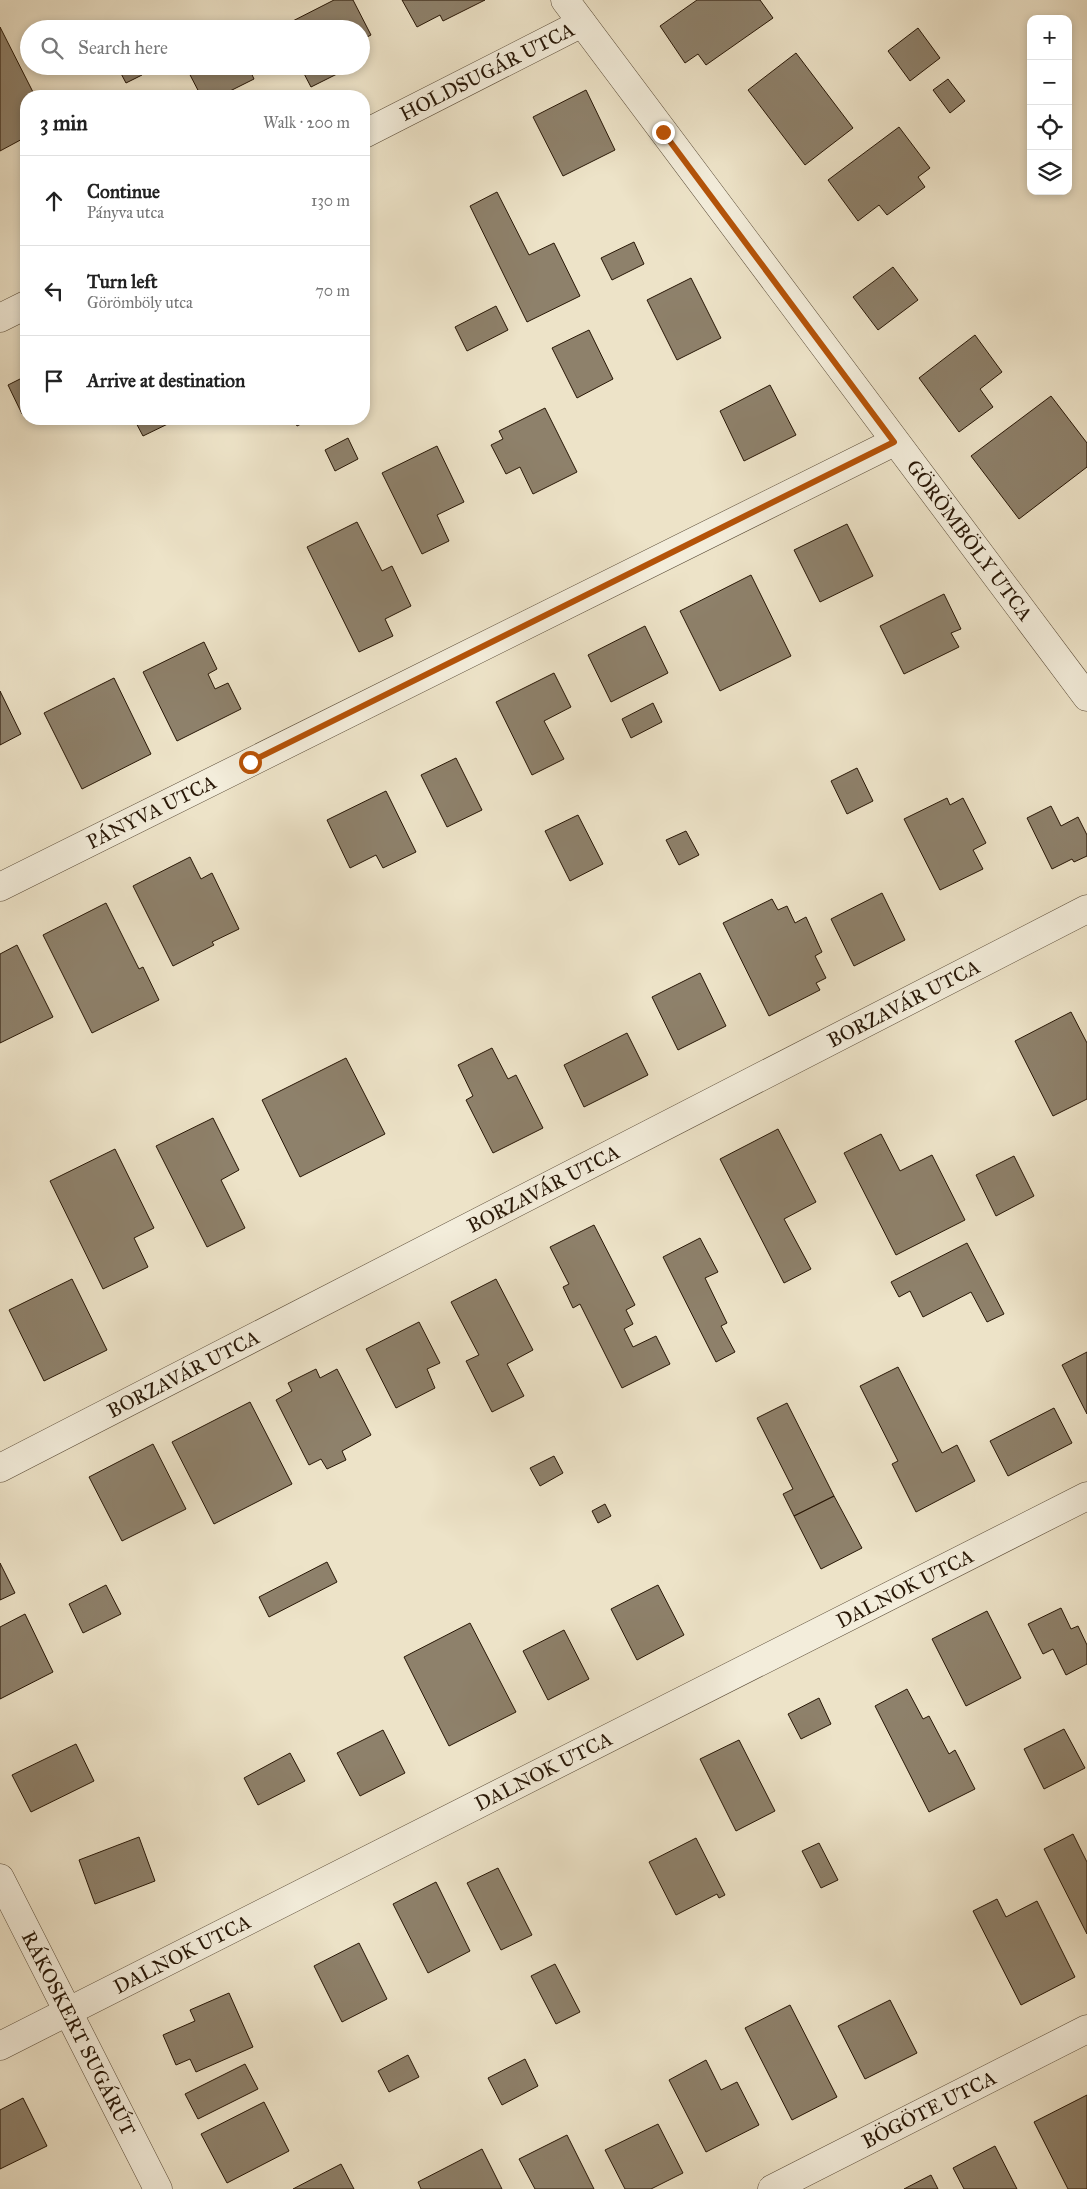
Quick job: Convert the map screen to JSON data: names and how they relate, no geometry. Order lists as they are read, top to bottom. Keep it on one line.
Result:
{"streets":{"street":["HOLDSUGÁR UTCA","GÖRÖMBÖLY UTCA","PÁNYVA UTCA","BORZAVÁR UTCA","DALNOK UTCA","RÁKOSKERT SUGÁRÚT","BÖGÖTE UTCA"]},"crossings":[["HOLDSUGÁR UTCA","GÖRÖMBÖLY UTCA"],["GÖRÖMBÖLY UTCA","PÁNYVA UTCA"],["DALNOK UTCA","RÁKOSKERT SUGÁRÚT"]],"page":{"map_buttons":["+","−"],"search":"Search here","heading":["3 min","Walk · 200 m"],"list":[["Continue","Pányva utca","130 m"],["Turn left","Görömböly utca","70 m"],"Arrive at destination"]}}
